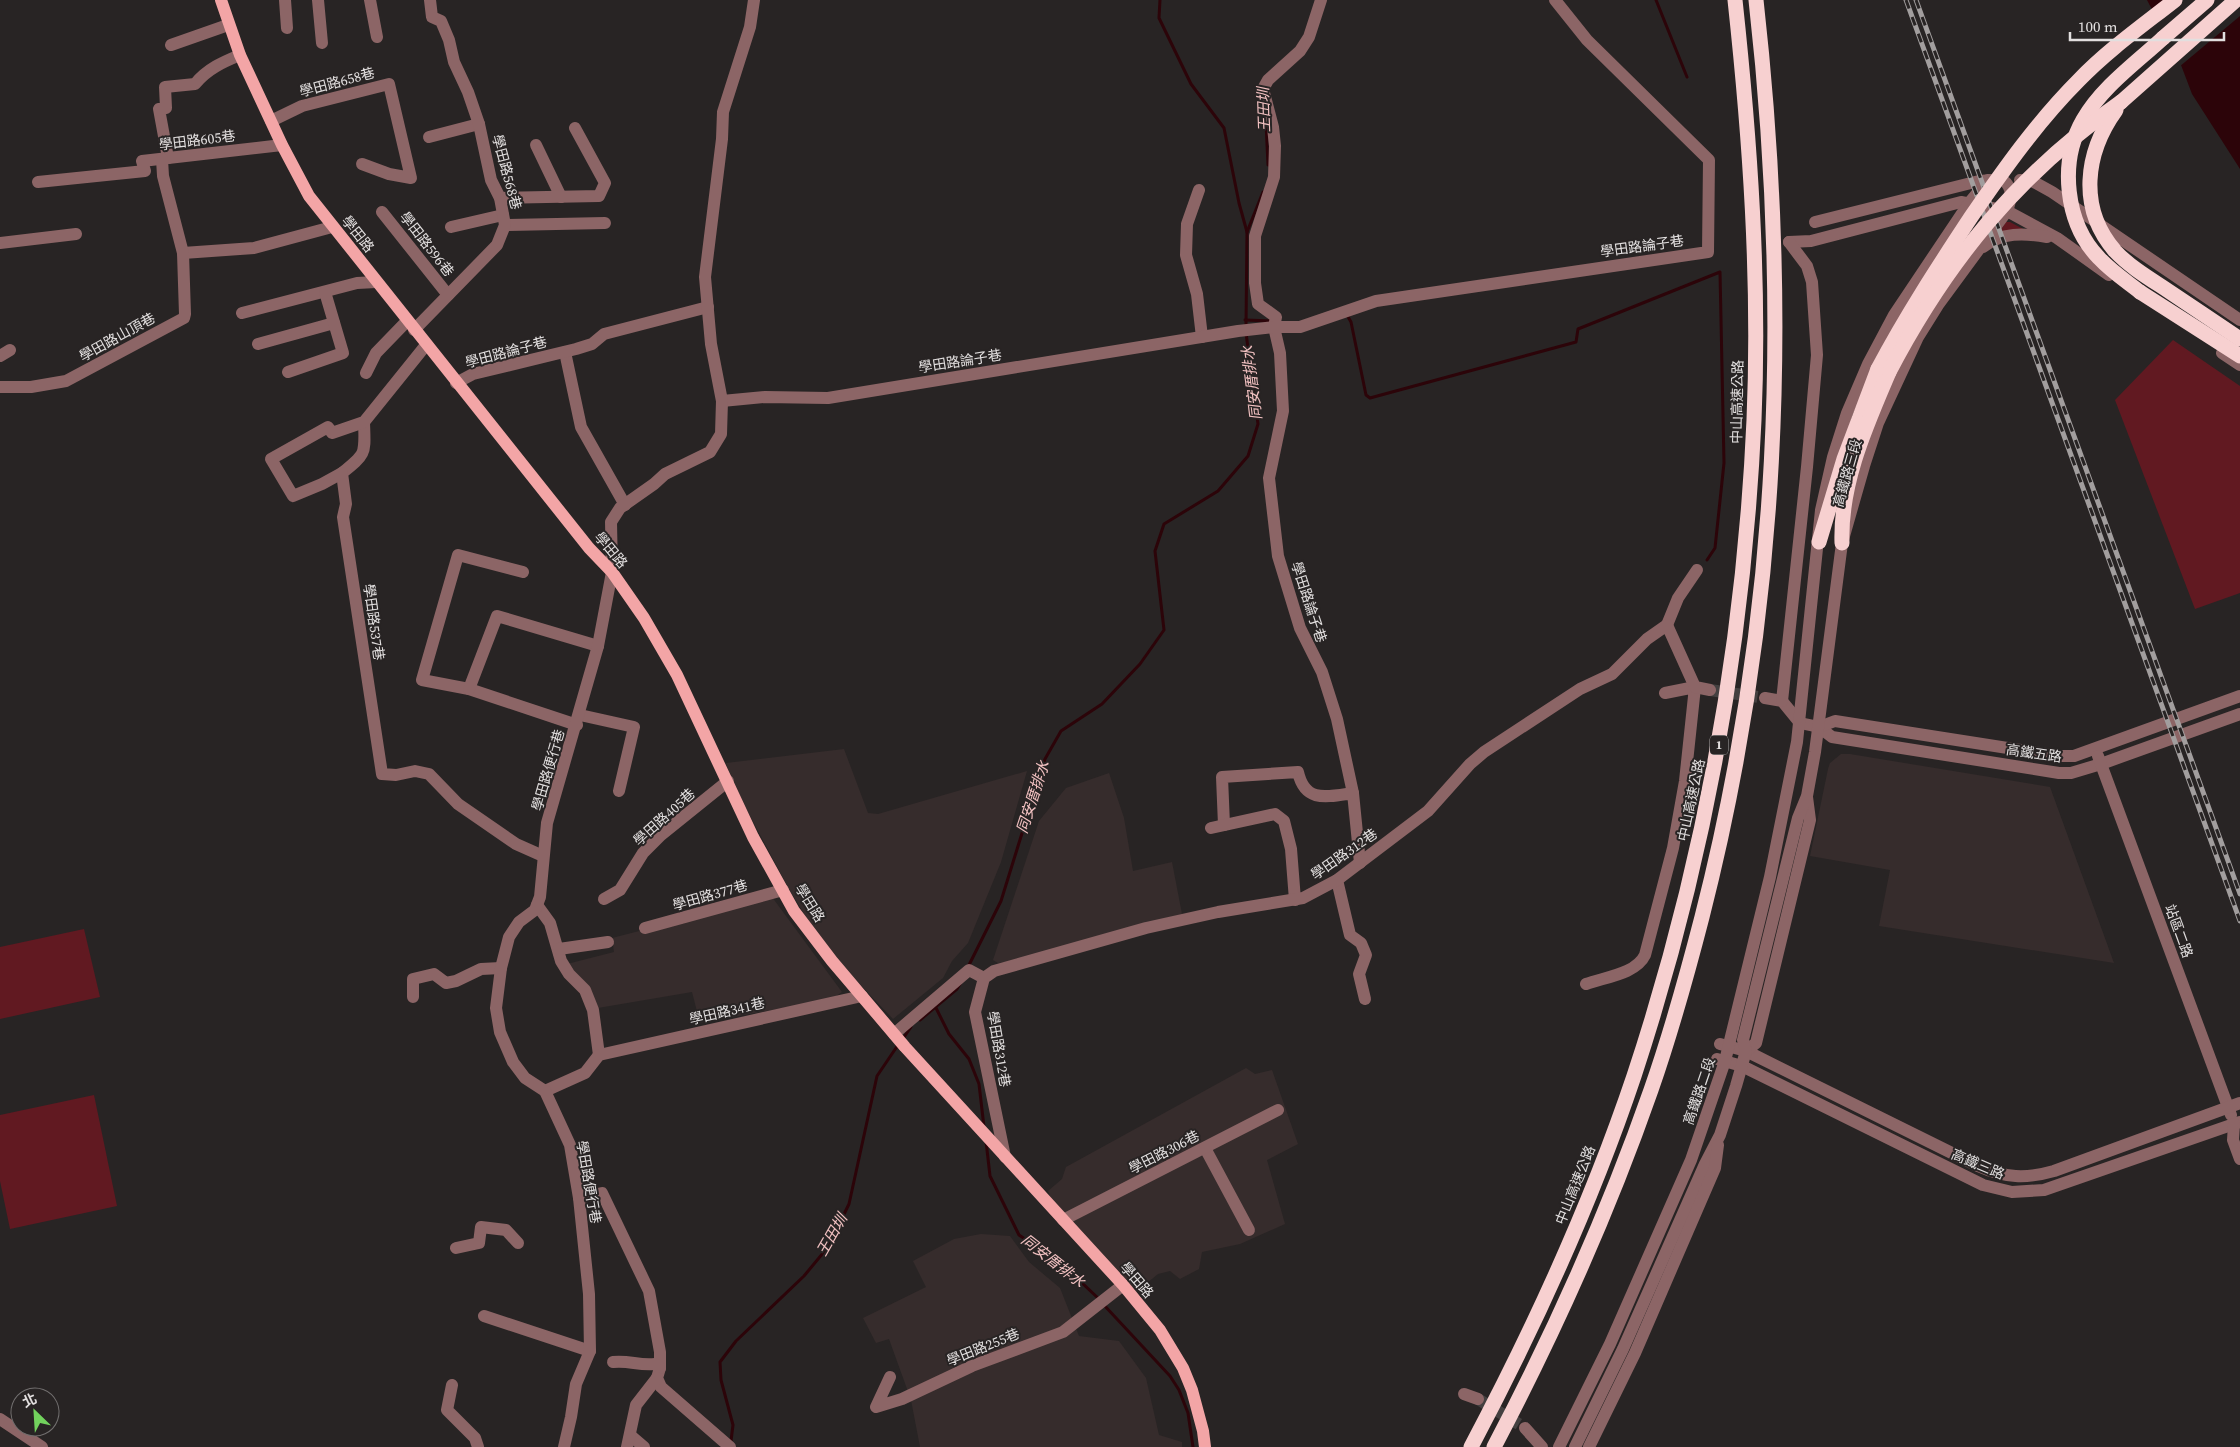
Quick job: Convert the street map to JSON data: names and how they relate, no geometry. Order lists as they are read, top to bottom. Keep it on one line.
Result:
{"streets":{"highway":["中山高速公路","1"],"main road":["學田路"],"street":["學田路658巷","學田路605巷","學田路568巷","學田路596巷","學田路論子巷","學田路山頂巷","高鐵路三段","學田路537巷","高鐵五路","學田路便行巷","學田路405巷","學田路312巷","學田路377巷","站區二路","學田路341巷","高鐵路二段","學田路306巷","高鐵三路","學田路255巷"]},"crossings":[["學田路658巷","學田路"],["學田路605巷","學田路"],["學田路605巷","學田路山頂巷"],["學田路568巷","學田路"],["學田路568巷","學田路596巷"],["學田路","學田路論子巷"],["學田路","學田路山頂巷"],["學田路","學田路便行巷"],["學田路","學田路405巷"],["學田路","學田路312巷"],["學田路","學田路377巷"],["學田路","學田路341巷"],["學田路","學田路306巷"],["學田路","學田路255巷"],["學田路論子巷","學田路312巷"],["高鐵路三段","高鐵五路"],["學田路537巷","學田路便行巷"],["高鐵五路","站區二路"],["高鐵五路","高鐵路二段"],["站區二路","高鐵三路"],["高鐵路二段","高鐵三路"]],"water":["王田圳","同安厝排水"],"scale_bar":"100 m","north":"top left"}
